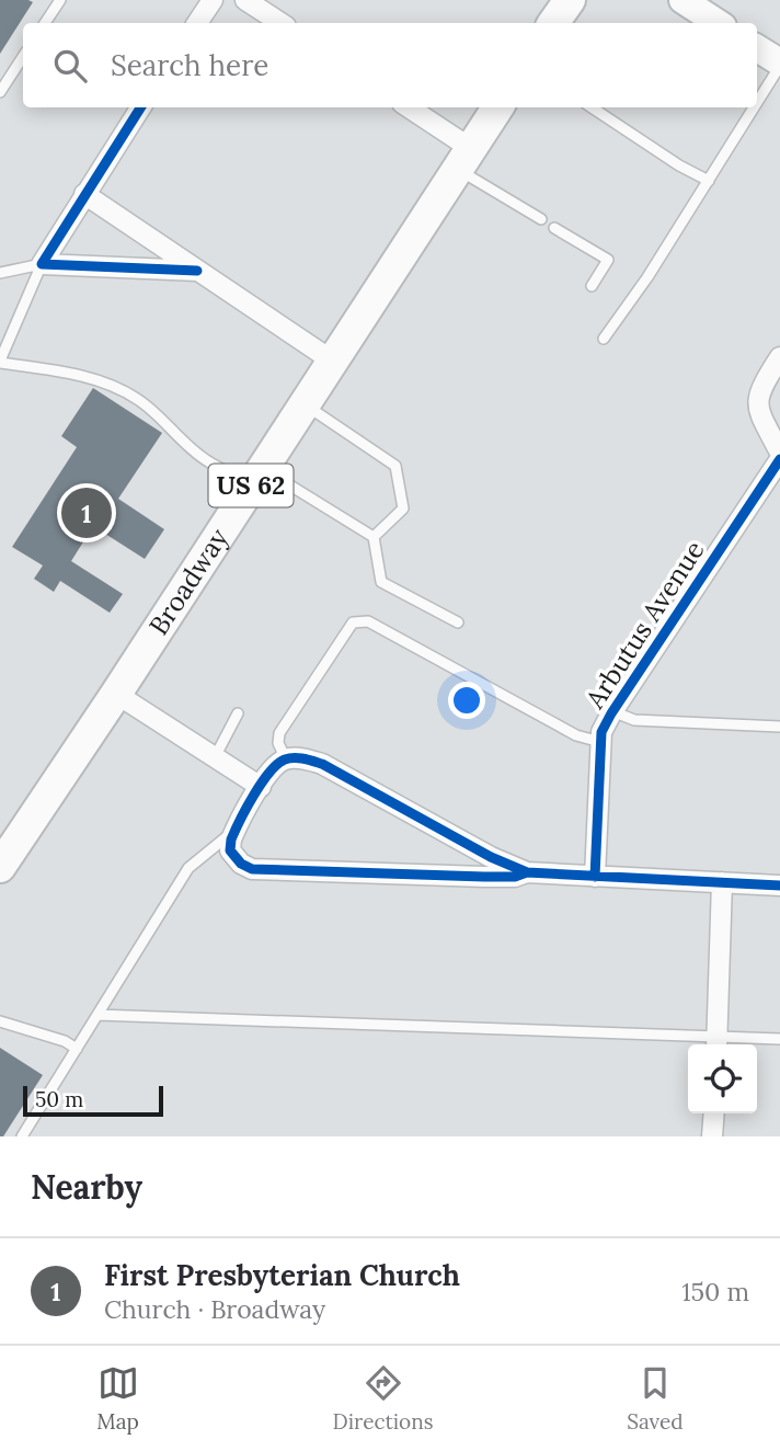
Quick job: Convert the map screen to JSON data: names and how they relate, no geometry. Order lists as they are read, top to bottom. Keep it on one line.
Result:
{"streets":{"main road":["US 62","Broadway"],"street":["Arbutus Avenue"]},"scale_bar":"50 m","page":{"search":"Search here","pins":"1","scale":"50 m","heading":"Nearby","list":[{"mark":"1","name":"First Presbyterian Church","note":"Church · Broadway","value":"150 m"}],"nav":["Map","Directions","Saved"]}}
